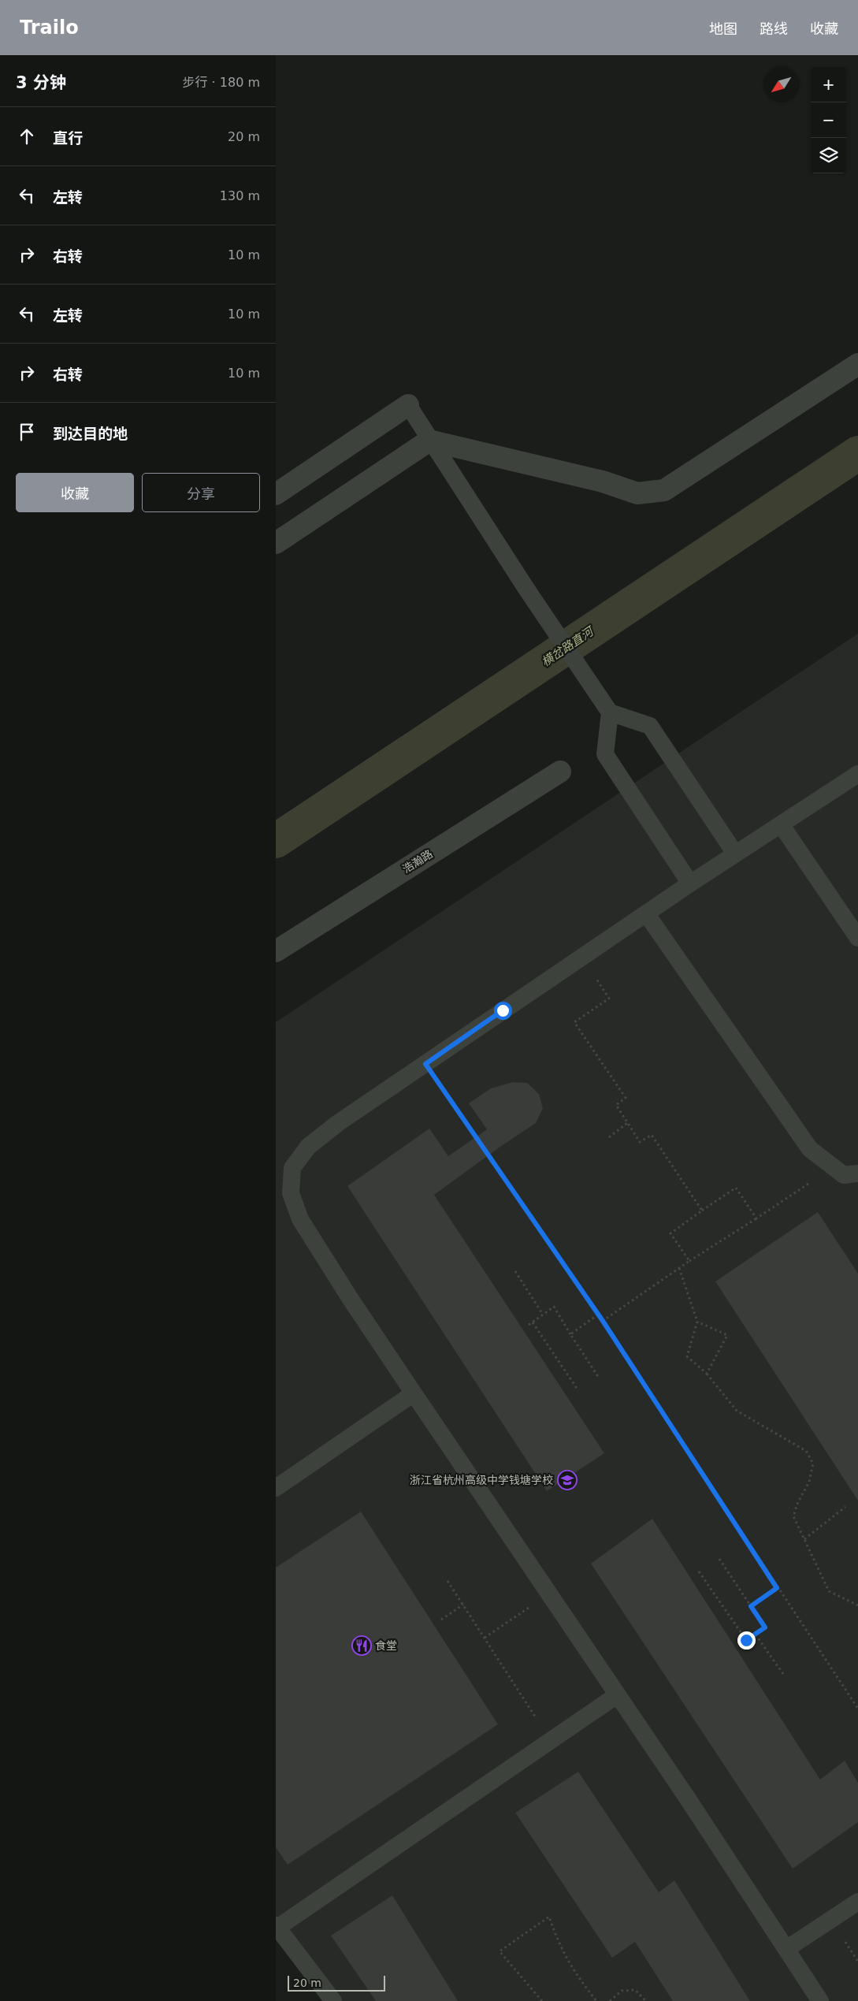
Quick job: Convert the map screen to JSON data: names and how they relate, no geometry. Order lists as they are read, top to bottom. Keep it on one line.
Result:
{"streets":{"street":["浩瀚路"]},"water":["横岔路直河"],"places":{"school or university":["浙江省杭州高级中学钱塘学校"],"restaurant":["食堂"]},"scale_bar":"20 m","north":"bottom left","page":{"header":"Trailo","nav":["地图","路线","收藏"],"heading":["3 分钟","步行 · 180 m"],"map_buttons":["+","−"],"list":[["直行","20 m"],["左转","130 m"],["右转","10 m"],["左转","10 m"],["右转","10 m"],"到达目的地"],"buttons":["收藏","分享"],"scale":"20 m"}}
